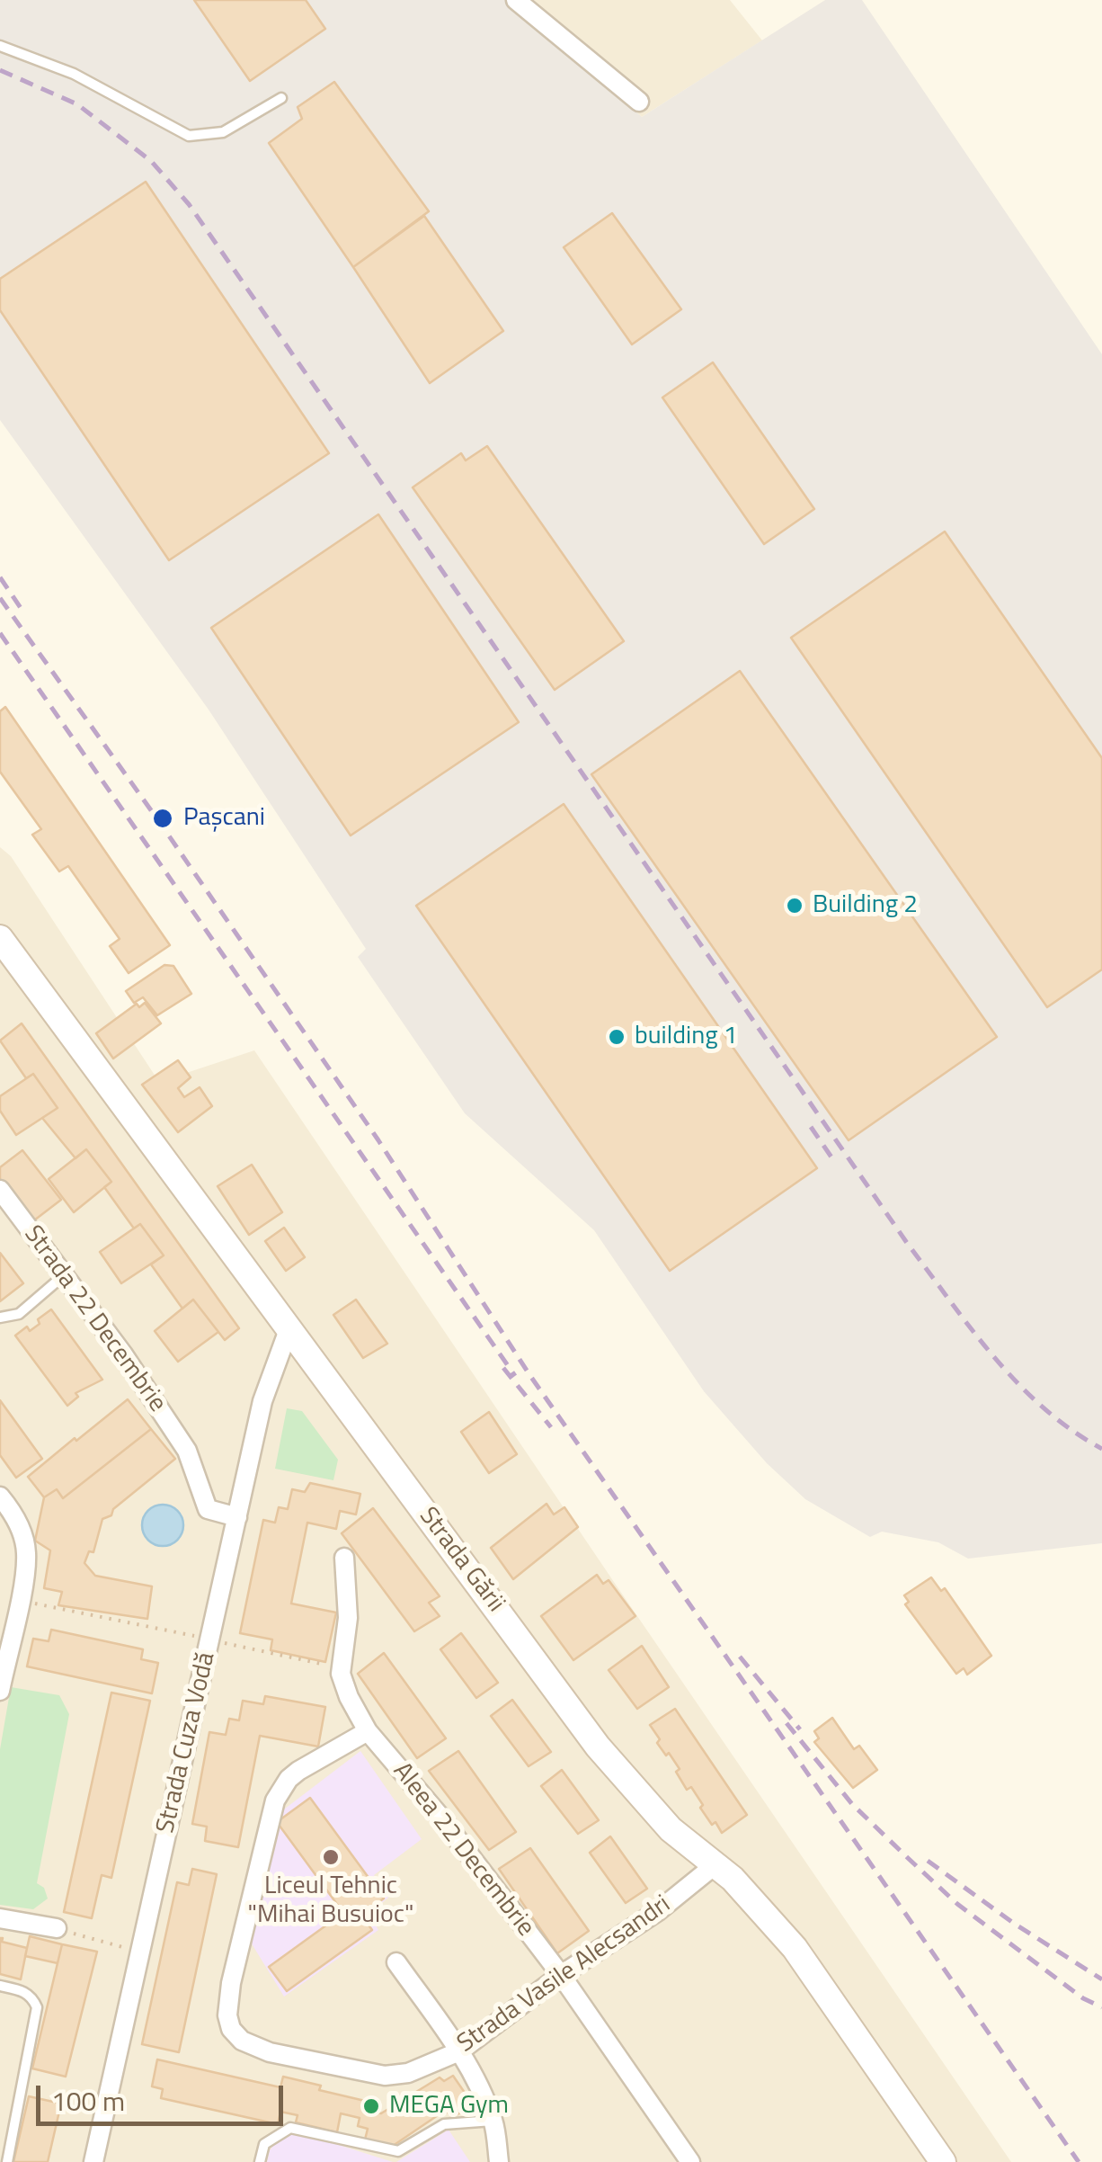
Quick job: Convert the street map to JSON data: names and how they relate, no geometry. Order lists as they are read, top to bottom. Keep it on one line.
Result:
{"streets":{"street":["Strada 22 Decembrie","Strada Gării","Strada Cuza Vodă","Aleea 22 Decembrie","Strada Vasile Alecsandri"]},"crossings":[["Strada 22 Decembrie","Strada Cuza Vodă"],["Strada Gării","Strada Cuza Vodă"],["Strada Gării","Strada Vasile Alecsandri"],["Aleea 22 Decembrie","Strada Vasile Alecsandri"]],"places":["Pașcani","Building 2","building 1","Liceul Tehnic \"Mihai Busuioc\"","MEGA Gym"],"scale_bar":"100 m"}
